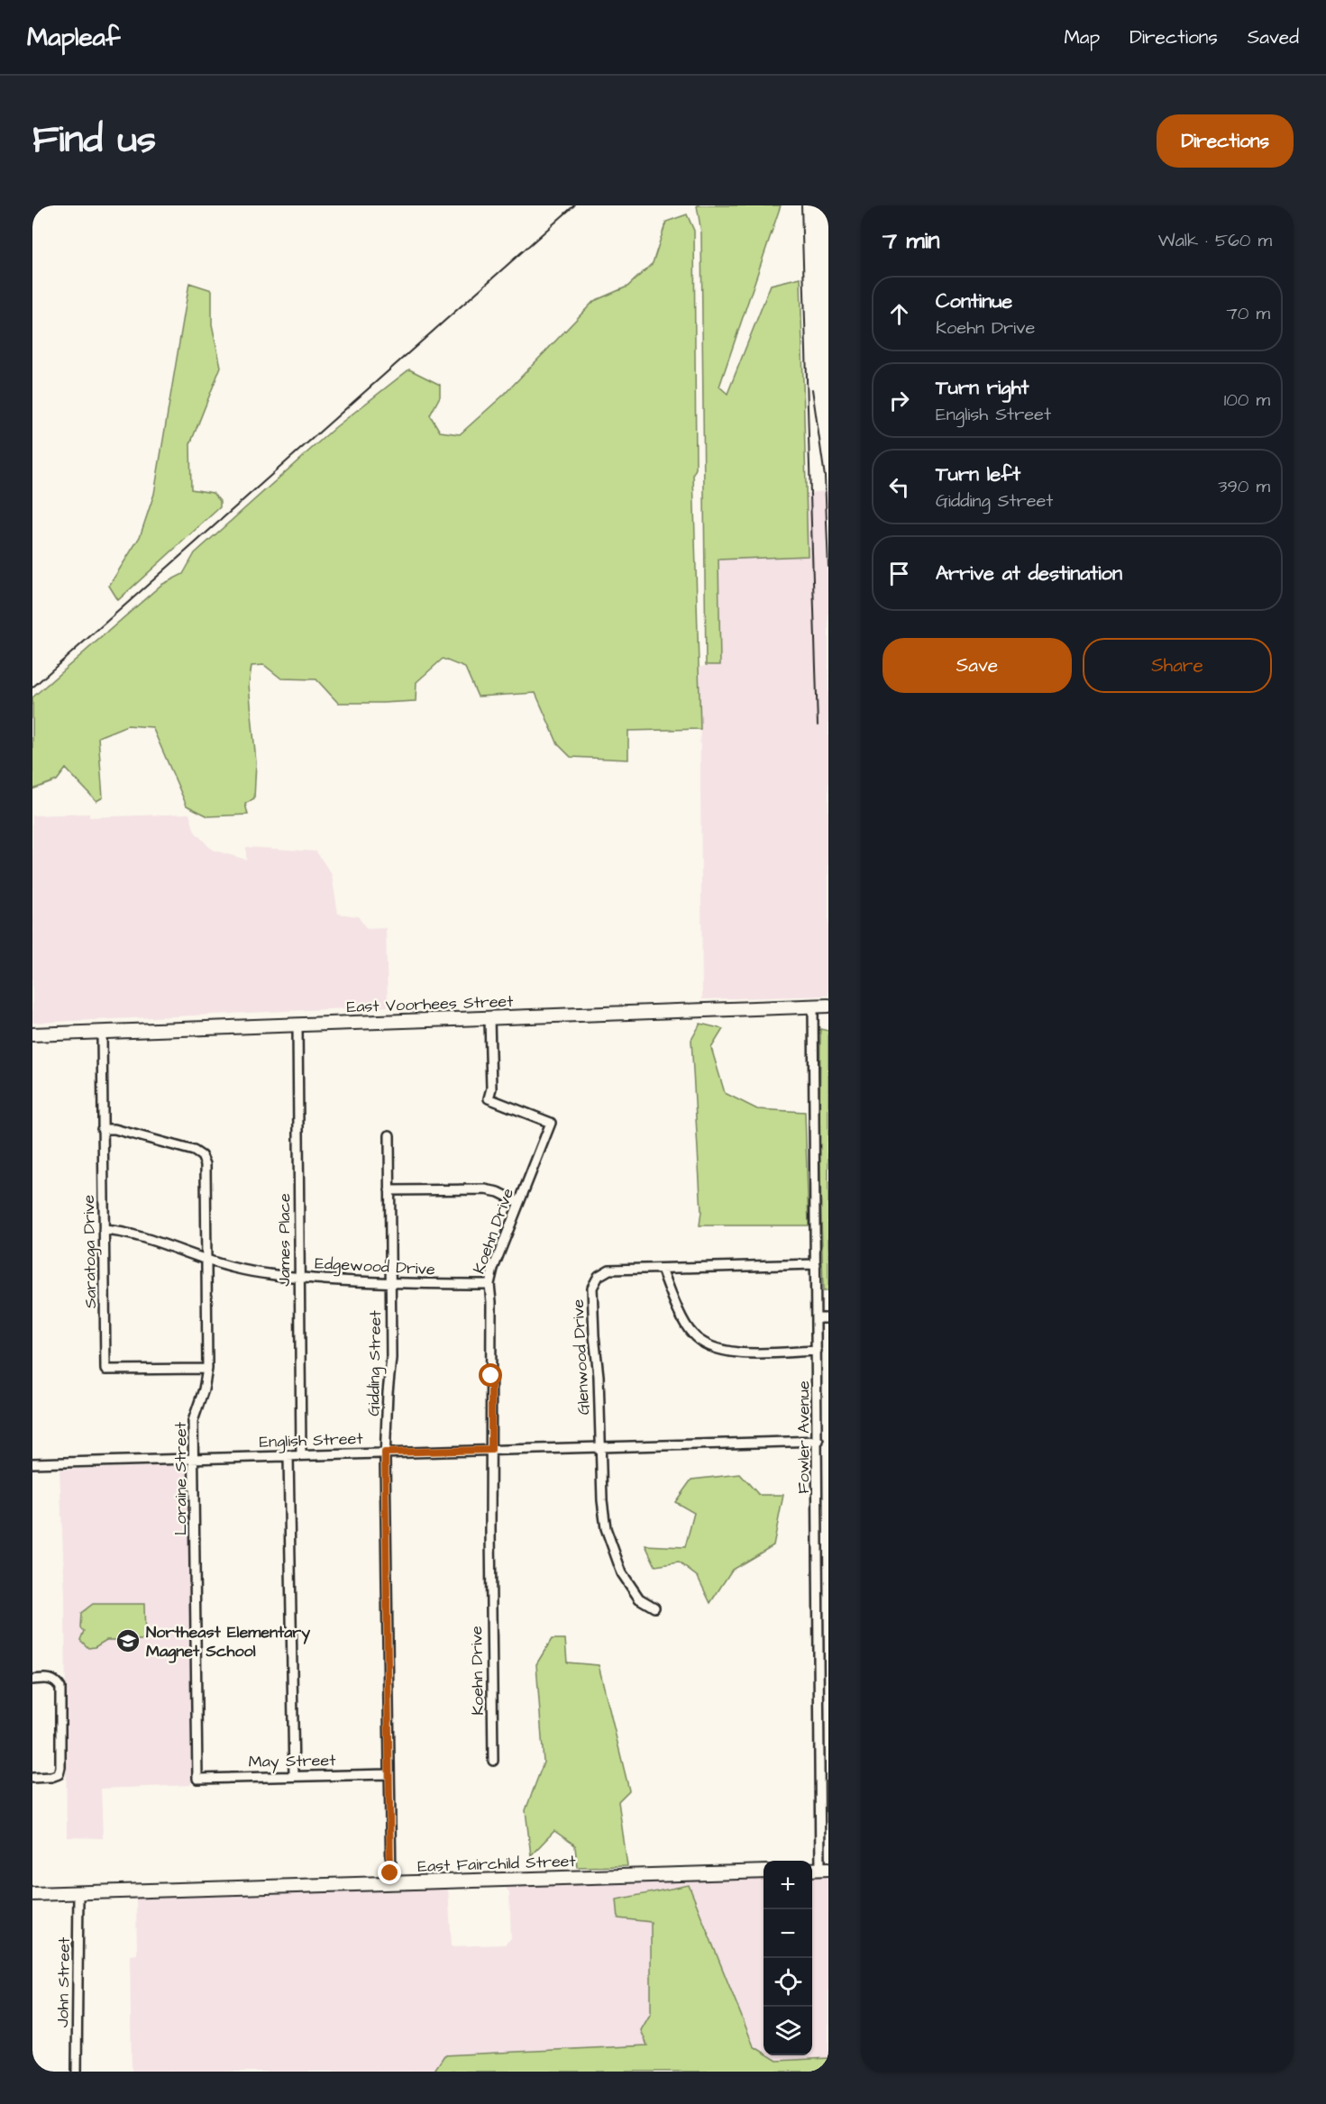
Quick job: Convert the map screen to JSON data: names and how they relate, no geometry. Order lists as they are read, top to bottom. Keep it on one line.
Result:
{"streets":{"main road":["East Voorhees Street","East Fairchild Street"],"street":["Koehn Drive","James Place","Saratoga Drive","Edgewood Drive","Glenwood Drive","Gidding Street","Fowler Avenue","English Street","Loraine Street","May Street","John Street"]},"crossings":[["East Voorhees Street","Koehn Drive"],["East Voorhees Street","James Place"],["East Voorhees Street","Saratoga Drive"],["East Voorhees Street","Fowler Avenue"],["Koehn Drive","Edgewood Drive"],["Koehn Drive","English Street"],["James Place","Edgewood Drive"],["James Place","English Street"],["Saratoga Drive","Edgewood Drive"],["Saratoga Drive","Loraine Street"],["Edgewood Drive","Gidding Street"],["Edgewood Drive","Loraine Street"],["Glenwood Drive","Fowler Avenue"],["Glenwood Drive","English Street"],["Gidding Street","English Street"],["Gidding Street","May Street"],["Gidding Street","East Fairchild Street"],["Fowler Avenue","English Street"],["English Street","Loraine Street"],["Loraine Street","May Street"],["East Fairchild Street","John Street"]],"places":{"school or university":["Northeast Elementary Magnet School"]},"page":{"header":"Mapleaf","nav":["Map","Directions","Saved"],"title":"Find us","buttons":["Directions",["Save","Share"]],"heading":["7 min","Walk · 560 m"],"list":[["Continue","Koehn Drive","70 m"],["Turn right","English Street","100 m"],["Turn left","Gidding Street","390 m"],"Arrive at destination"],"map_buttons":["+","−"]}}
